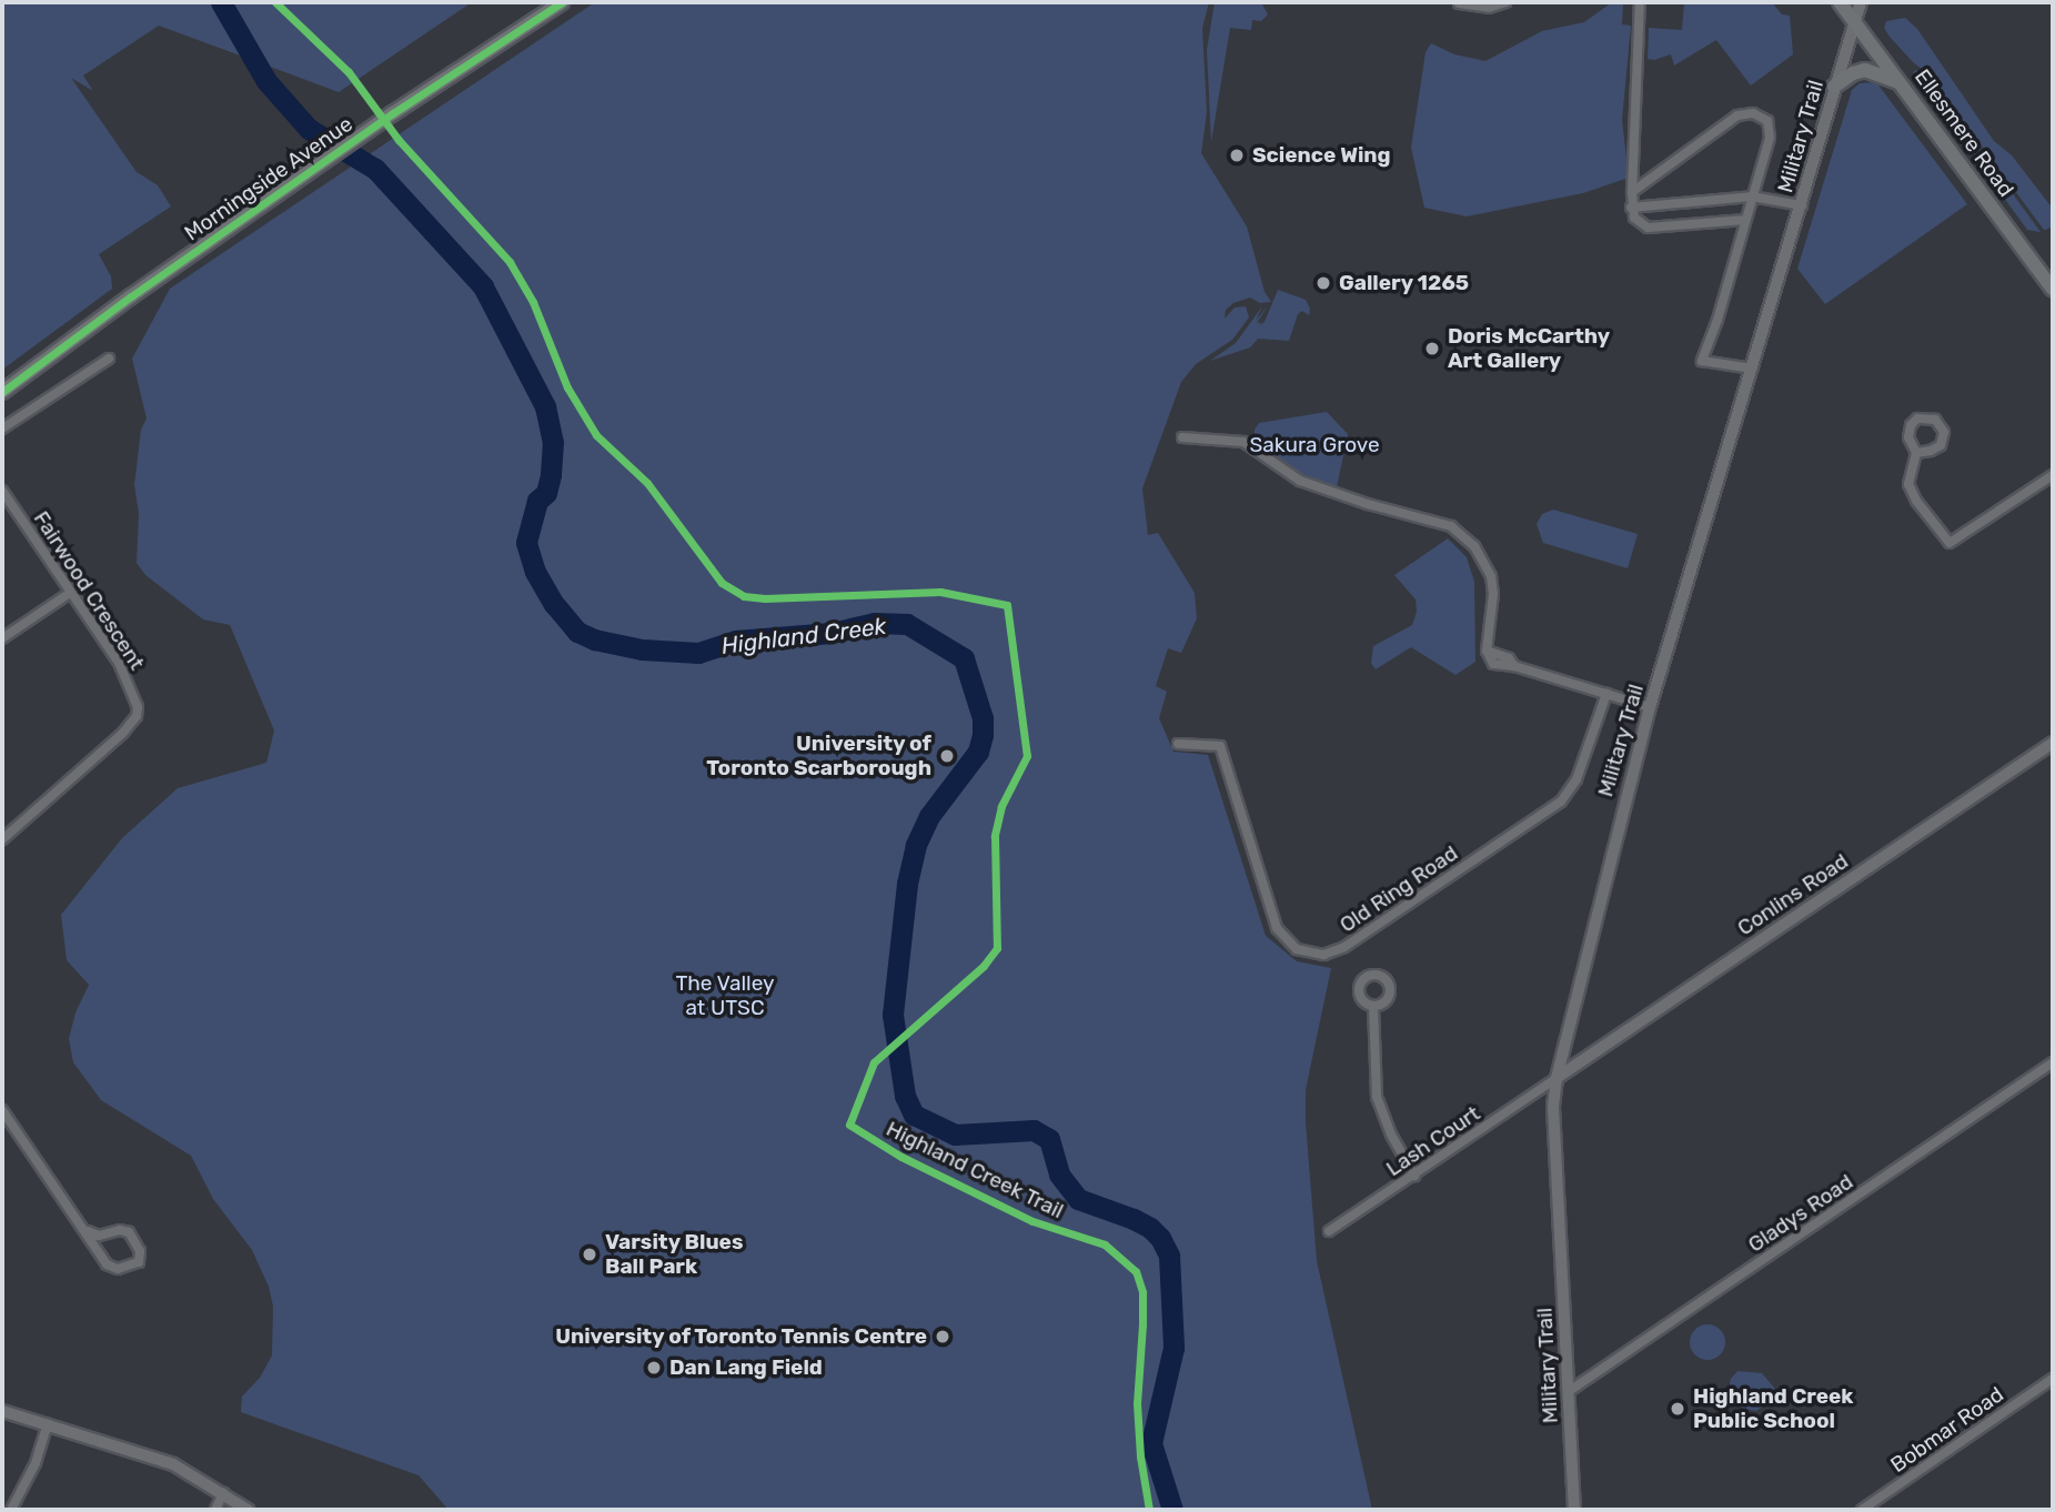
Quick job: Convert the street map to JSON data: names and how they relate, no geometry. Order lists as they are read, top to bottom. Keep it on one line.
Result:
{"streets":{"main road":["Ellesmere Road","Morningside Avenue"],"street":["Military Trail","Fairwood Crescent","Old Ring Road","Conlins Road","Lash Court","Gladys Road","Bobmar Road"],"cycle path":["Highland Creek Trail"]},"crossings":[["Ellesmere Road","Military Trail"],["Military Trail","Conlins Road"],["Military Trail","Lash Court"],["Military Trail","Gladys Road"],["Conlins Road","Lash Court"]],"water":["Highland Creek"],"parks":["Sakura Grove","The Valley at UTSC"],"places":["Science Wing","Gallery 1265","Doris McCarthy Art Gallery","University of Toronto Scarborough","Varsity Blues Ball Park","University of Toronto Tennis Centre","Dan Lang Field","Highland Creek Public School"]}
